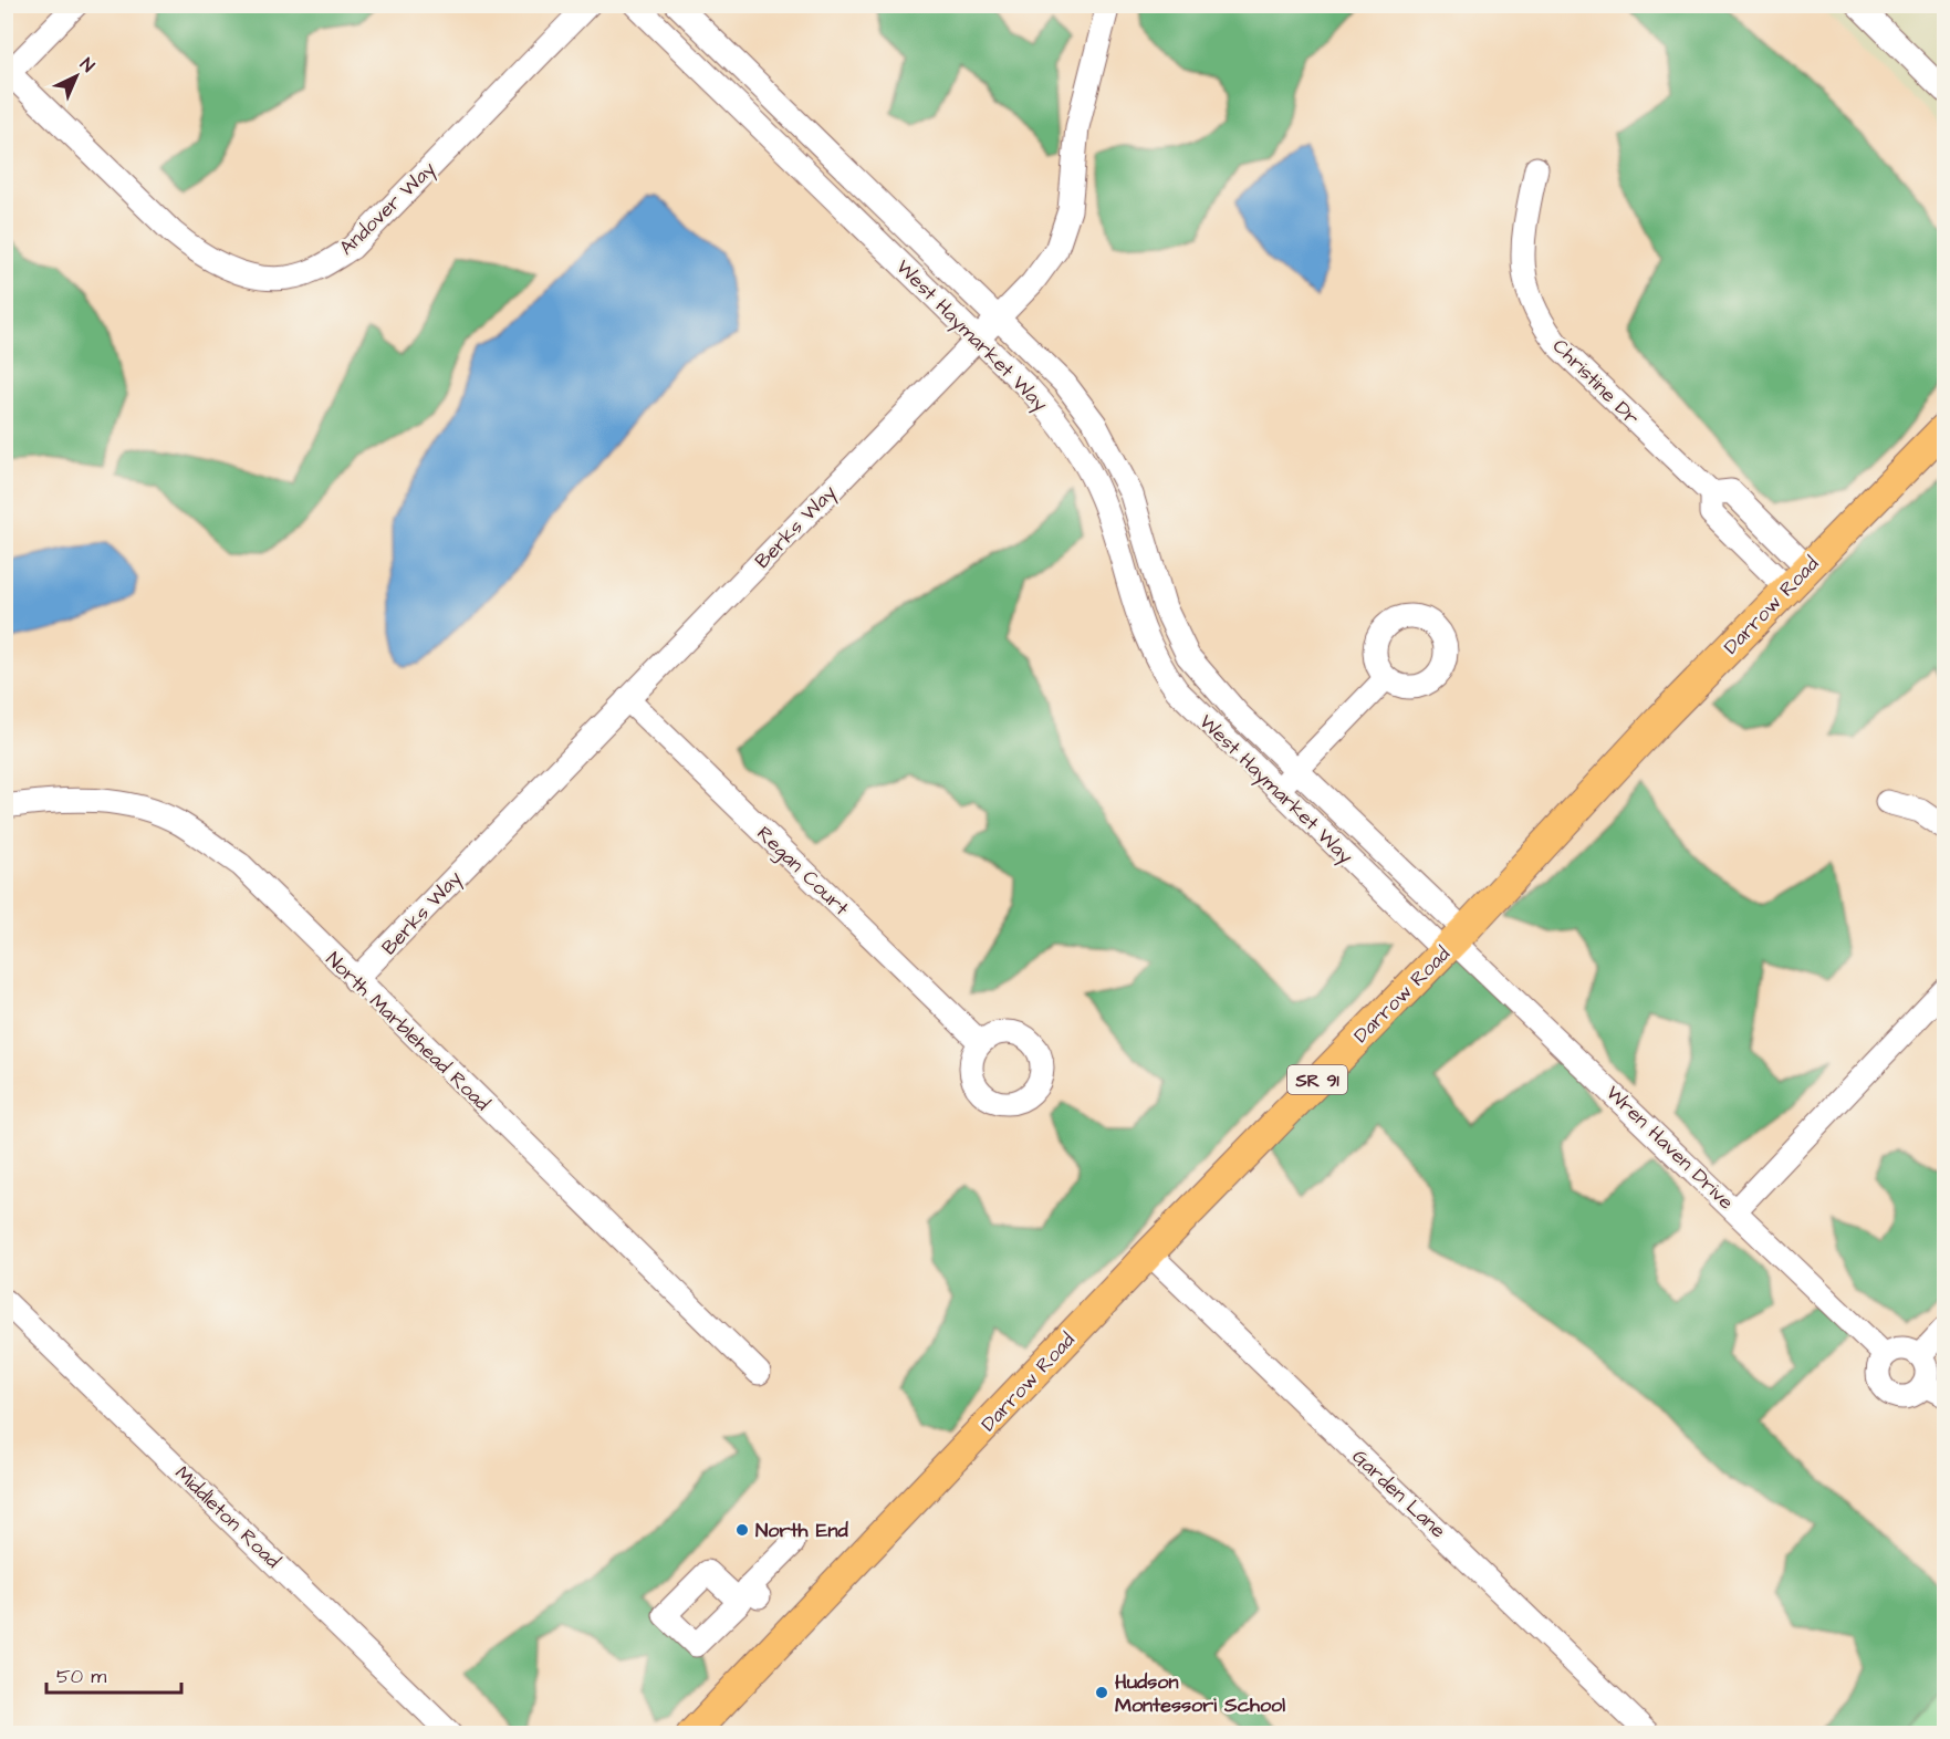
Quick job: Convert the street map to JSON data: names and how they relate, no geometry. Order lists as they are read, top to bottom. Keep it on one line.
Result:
{"streets":{"main road":["Darrow Road","SR 91"],"street":["Andover Way","West Haymarket Way","Christine Dr","Berks Way","Regan Court","North Marblehead Road","Wren Haven Drive","Garden Lane","Middleton Road"]},"crossings":[["West Haymarket Way","Berks Way"],["West Haymarket Way","Darrow Road"],["West Haymarket Way","Wren Haven Drive"],["Christine Dr","Darrow Road"],["Berks Way","Regan Court"],["Berks Way","North Marblehead Road"],["Darrow Road","Wren Haven Drive"],["Darrow Road","Garden Lane"]],"places":["North End","Hudson Montessori School"],"scale_bar":"50 m","north":"top right"}
